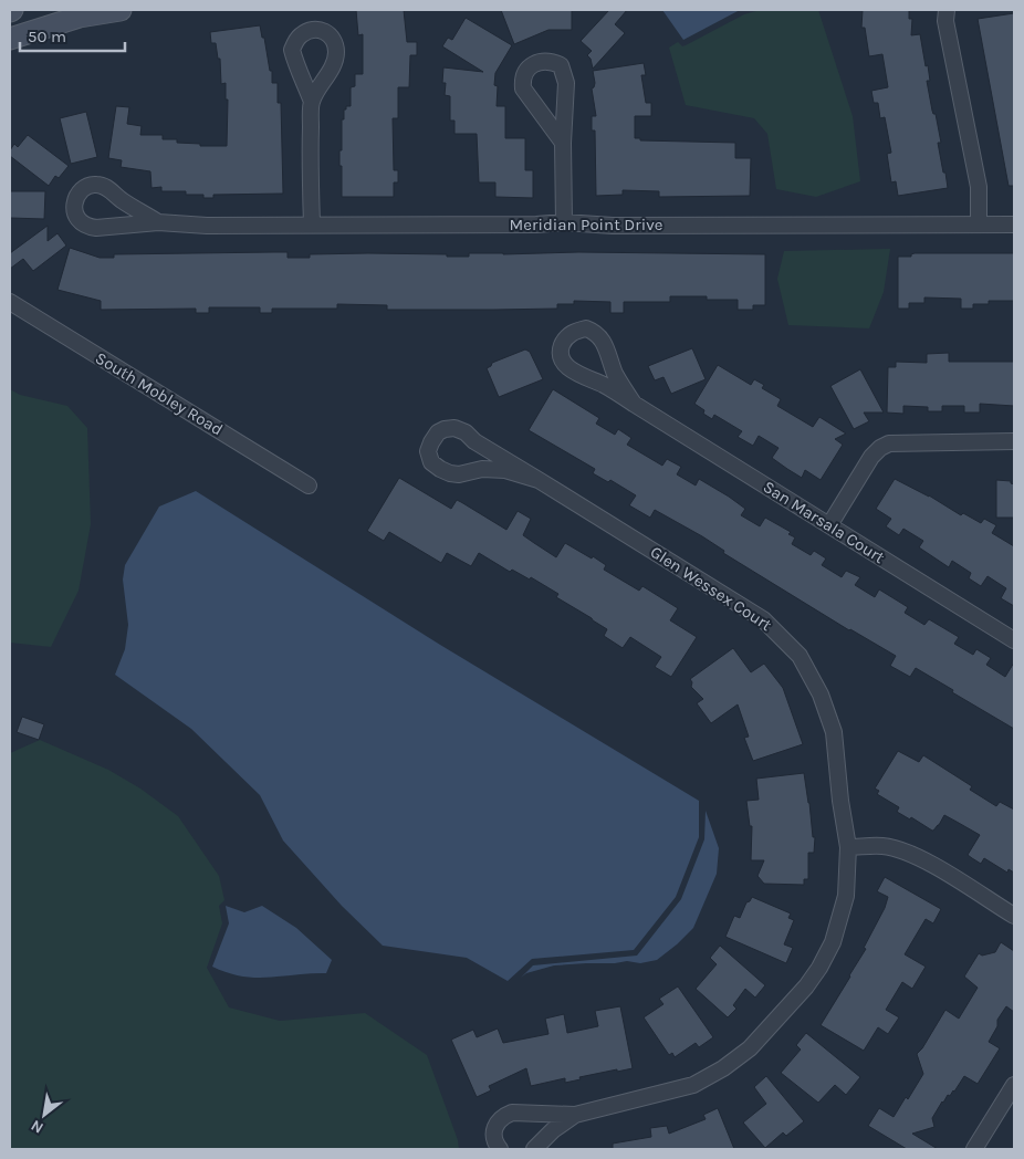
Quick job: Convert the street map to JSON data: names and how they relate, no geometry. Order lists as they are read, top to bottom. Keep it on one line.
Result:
{"streets":{"street":["Meridian Point Drive","South Mobley Road","San Marsala Court","Glen Wessex Court"]},"scale_bar":"50 m","north":"bottom left"}
